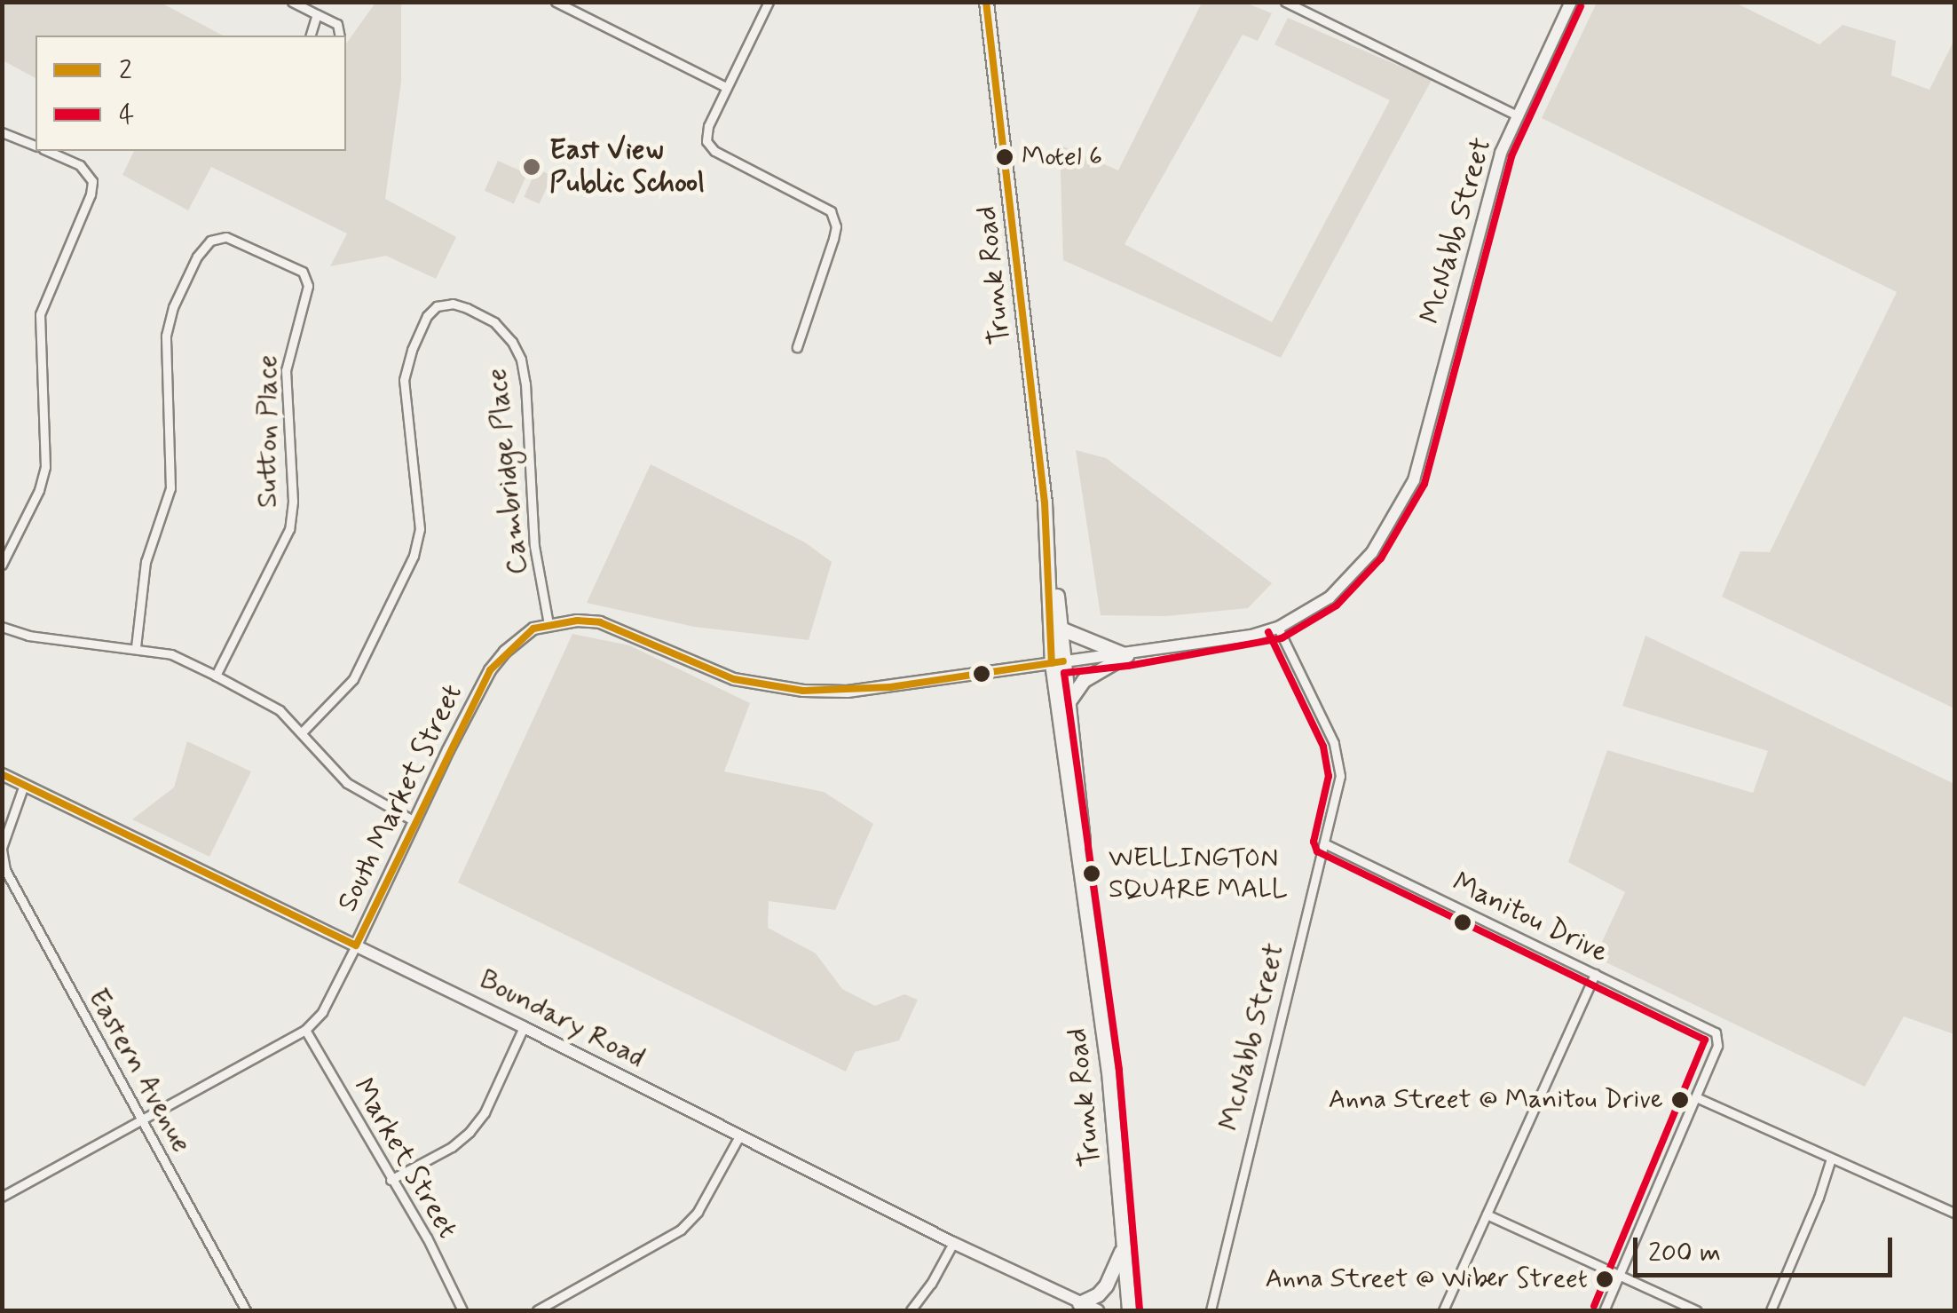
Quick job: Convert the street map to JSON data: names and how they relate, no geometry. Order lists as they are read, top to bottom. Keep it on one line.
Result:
{"streets":{"highway":["Trunk Road"],"main road":["McNabb Street","South Market Street","Boundary Road"],"street":["Sutton Place","Cambridge Place","Manitou Drive","Eastern Avenue","Market Street"]},"crossings":[["McNabb Street","South Market Street"],["McNabb Street","Manitou Drive"],["Trunk Road","South Market Street"],["Cambridge Place","South Market Street"],["South Market Street","Boundary Road"],["South Market Street","Eastern Avenue"],["South Market Street","Market Street"],["Boundary Road","Eastern Avenue"]],"places":["Motel 6","East View Public School","WELLINGTON SQUARE MALL","Anna Street @ Manitou Drive","Anna Street @ Wiber Street"],"lines":["transit line 2","transit line 4"],"legend":["2","4"],"scale_bar":"200 m"}
